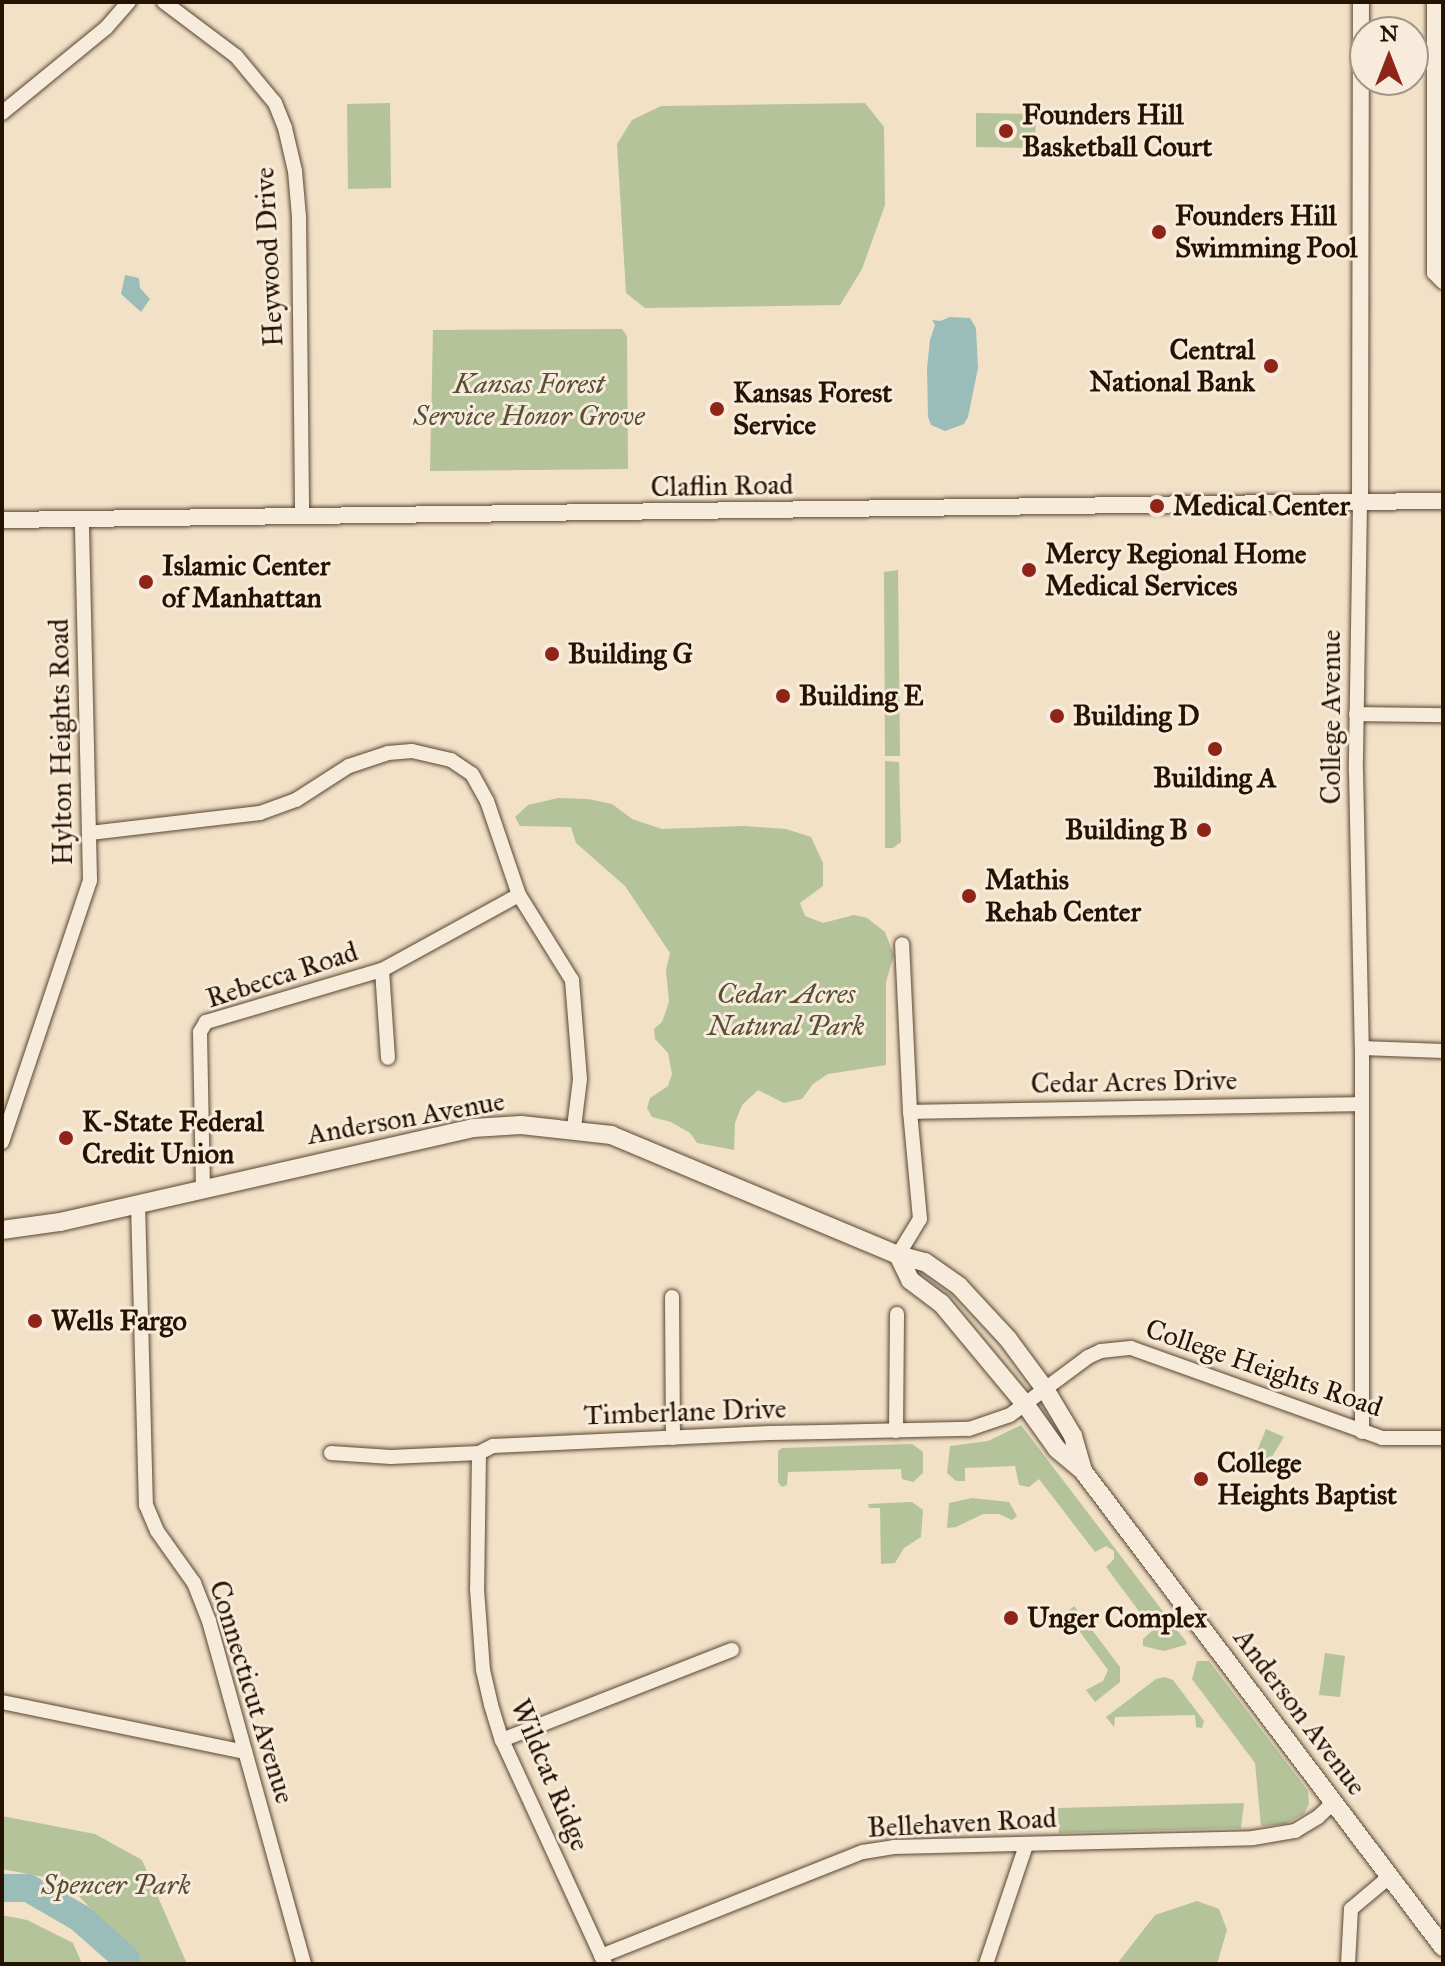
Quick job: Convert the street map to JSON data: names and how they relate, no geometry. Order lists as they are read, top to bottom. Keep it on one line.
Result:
{"streets":{"main road":["Anderson Avenue"],"street":["Heywood Drive","Claflin Road","College Avenue","Hylton Heights Road","Rebecca Road","Cedar Acres Drive","College Heights Road","Timberlane Drive","Connecticut Avenue","Wildcat Ridge","Bellehaven Road"]},"crossings":[["Heywood Drive","Claflin Road"],["Claflin Road","College Avenue"],["Claflin Road","Hylton Heights Road"],["College Avenue","Cedar Acres Drive"],["College Avenue","College Heights Road"],["Rebecca Road","Anderson Avenue"],["Anderson Avenue","College Heights Road"],["Anderson Avenue","Timberlane Drive"],["Anderson Avenue","Connecticut Avenue"],["Anderson Avenue","Bellehaven Road"],["College Heights Road","Timberlane Drive"],["Timberlane Drive","Wildcat Ridge"],["Wildcat Ridge","Bellehaven Road"]],"parks":["Kansas Forest Service Honor Grove","Cedar Acres Natural Park","Spencer Park"],"places":["Founders Hill Basketball Court","Founders Hill Swimming Pool","Central National Bank","Kansas Forest Service","Medical Center","Mercy Regional Home Medical Services","Islamic Center of Manhattan","Building G","Building E","Building D","Building A","Building B","Mathis Rehab Center","K-State Federal Credit Union","Wells Fargo","College Heights Baptist","Unger Complex"],"north":"top"}
